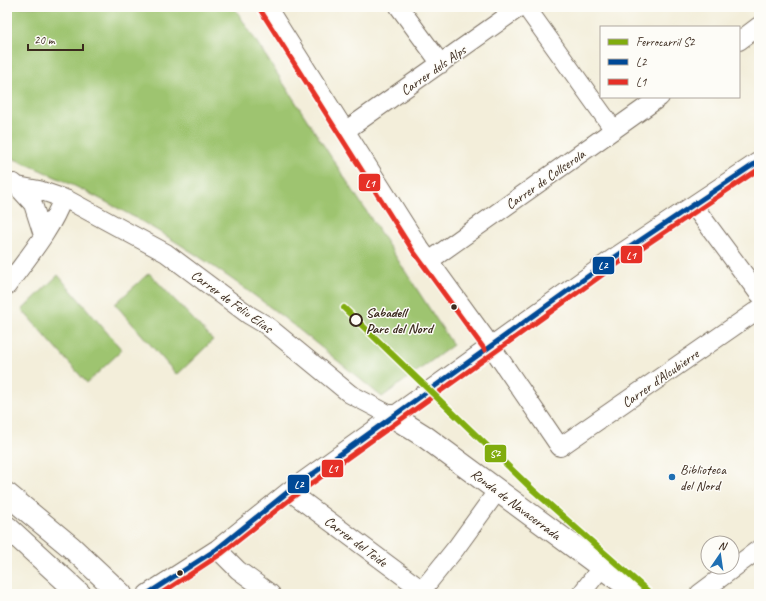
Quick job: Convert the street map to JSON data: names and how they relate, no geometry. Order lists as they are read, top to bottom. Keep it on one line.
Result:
{"streets":{"street":["Carrer dels Alps","Carrer de Collserola","Carrer de Feliu Elias","Carrer d'Alcubierre","Ronda de Navacerrada","Carrer del Teide"]},"crossings":[["Carrer de Feliu Elias","Ronda de Navacerrada"]],"places":["Sabadell Parc del Nord","Biblioteca del Nord"],"lines":["transit line L1","transit line L2","rail line S2"],"legend":["Ferrocarril S2","L2","L1"],"scale_bar":"20 m","north":"top"}
